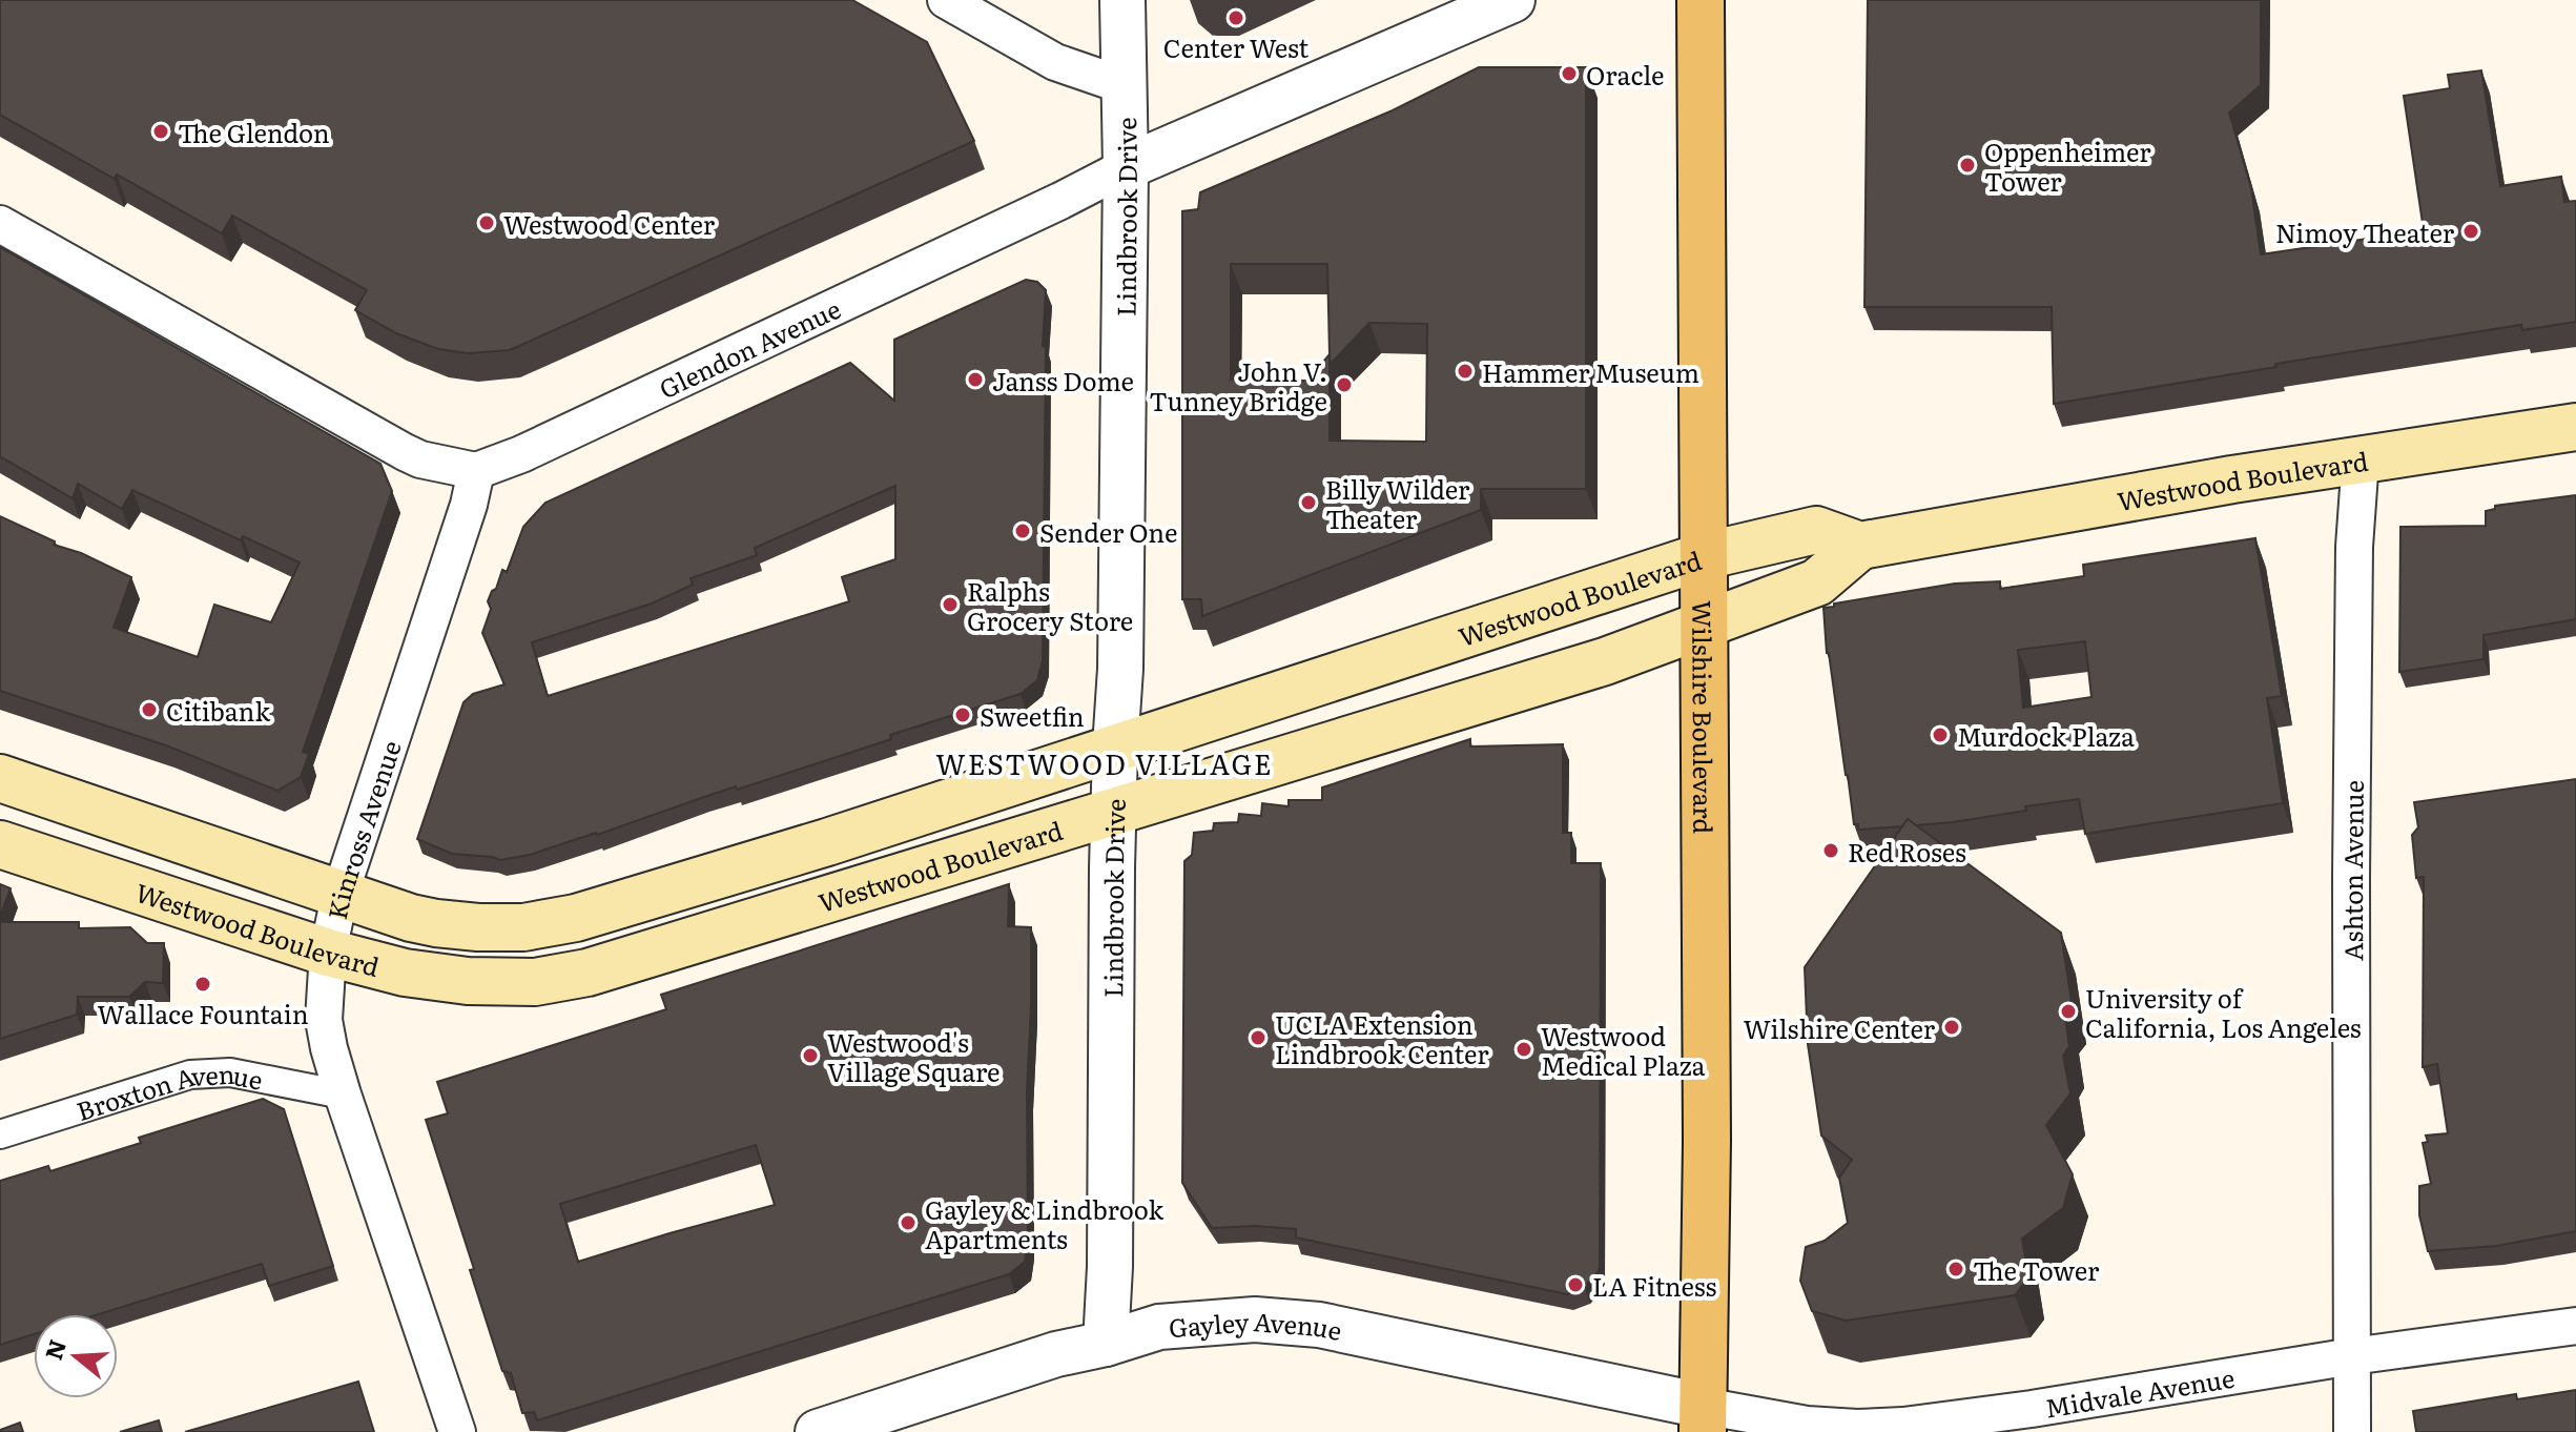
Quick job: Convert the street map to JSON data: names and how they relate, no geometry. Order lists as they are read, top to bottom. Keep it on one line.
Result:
{"streets":{"main road":["Westwood Boulevard","Wilshire Boulevard"],"street":["Lindbrook Drive","Glendon Avenue","Kinross Avenue","Ashton Avenue","Broxton Avenue","Gayley Avenue","Midvale Avenue"]},"crossings":[["Lindbrook Drive","Glendon Avenue"],["Lindbrook Drive","Westwood Boulevard"],["Lindbrook Drive","Gayley Avenue"],["Glendon Avenue","Kinross Avenue"],["Westwood Boulevard","Wilshire Boulevard"],["Westwood Boulevard","Kinross Avenue"],["Westwood Boulevard","Ashton Avenue"],["Wilshire Boulevard","Gayley Avenue"],["Wilshire Boulevard","Midvale Avenue"],["Kinross Avenue","Broxton Avenue"],["Ashton Avenue","Midvale Avenue"],["Gayley Avenue","Midvale Avenue"]],"districts":["WESTWOOD VILLAGE"],"places":["Center West","Oracle","The Glendon","Oppenheimer Tower","Westwood Center","Nimoy Theater","Hammer Museum","Janss Dome","John V. Tunney Bridge","Billy Wilder Theater","Sender One","Ralphs Grocery Store","Citibank","Sweetfin","Murdock Plaza","Red Roses","Wallace Fountain","University of California, Los Angeles","Wilshire Center","UCLA Extension Lindbrook Center","Westwood Medical Plaza","Westwood's Village Square","Gayley & Lindbrook Apartments","The Tower","LA Fitness"],"north":"left"}
